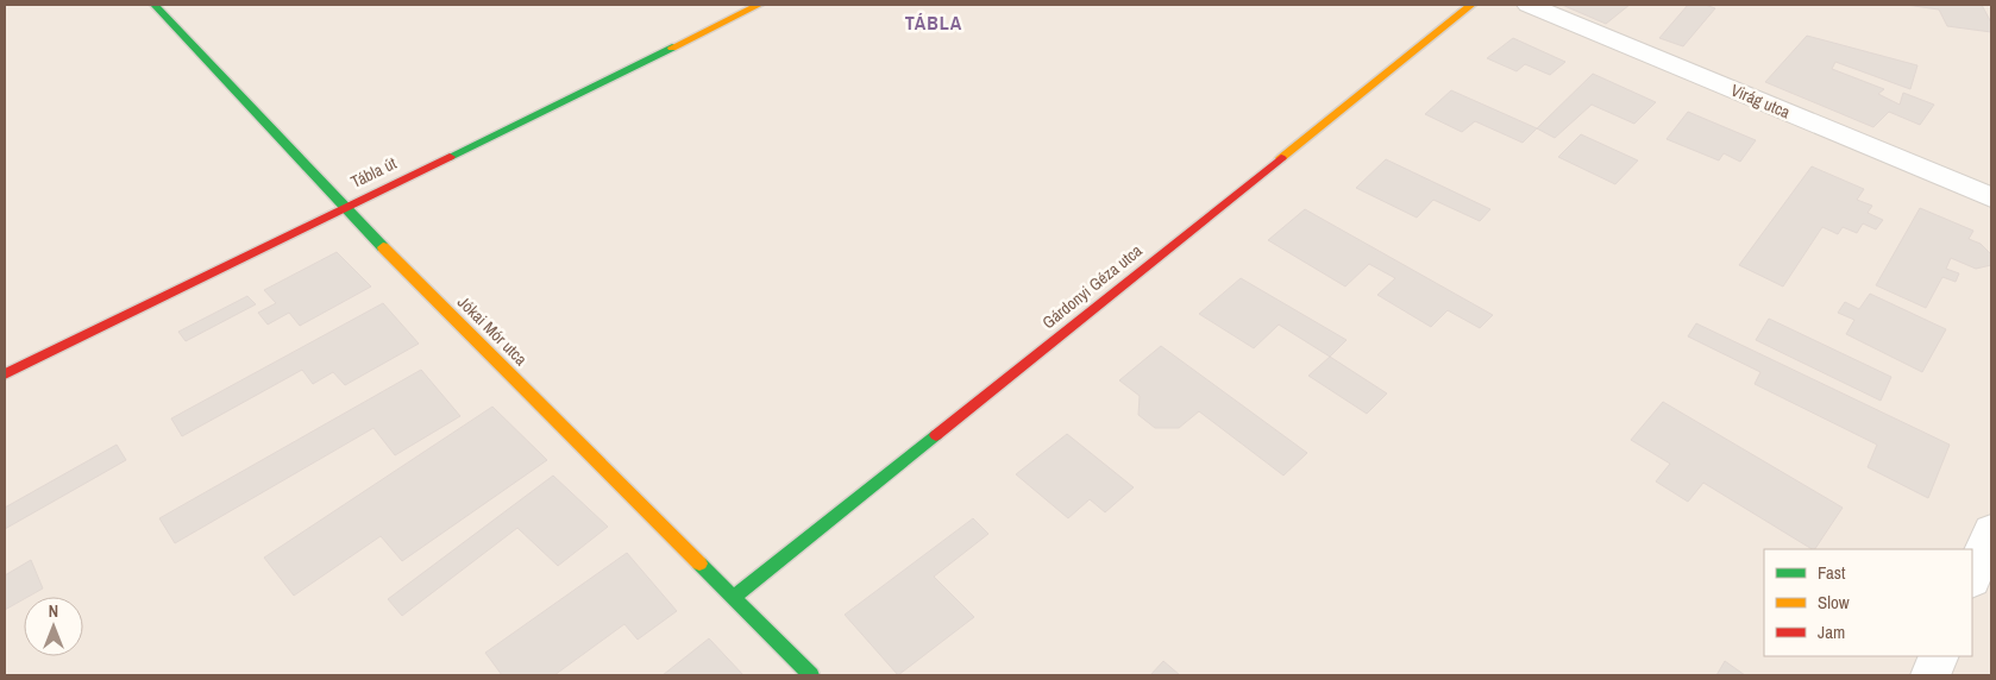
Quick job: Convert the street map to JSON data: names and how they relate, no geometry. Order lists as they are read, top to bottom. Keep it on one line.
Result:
{"streets":{"street":["Virág utca","Tábla út","Gárdonyi Géza utca","Jókai Mór utca"]},"crossings":[["Tábla út","Jókai Mór utca"],["Gárdonyi Géza utca","Jókai Mór utca"]],"districts":["TÁBLA"],"legend":["Fast","Slow","Jam"],"north":"top"}
